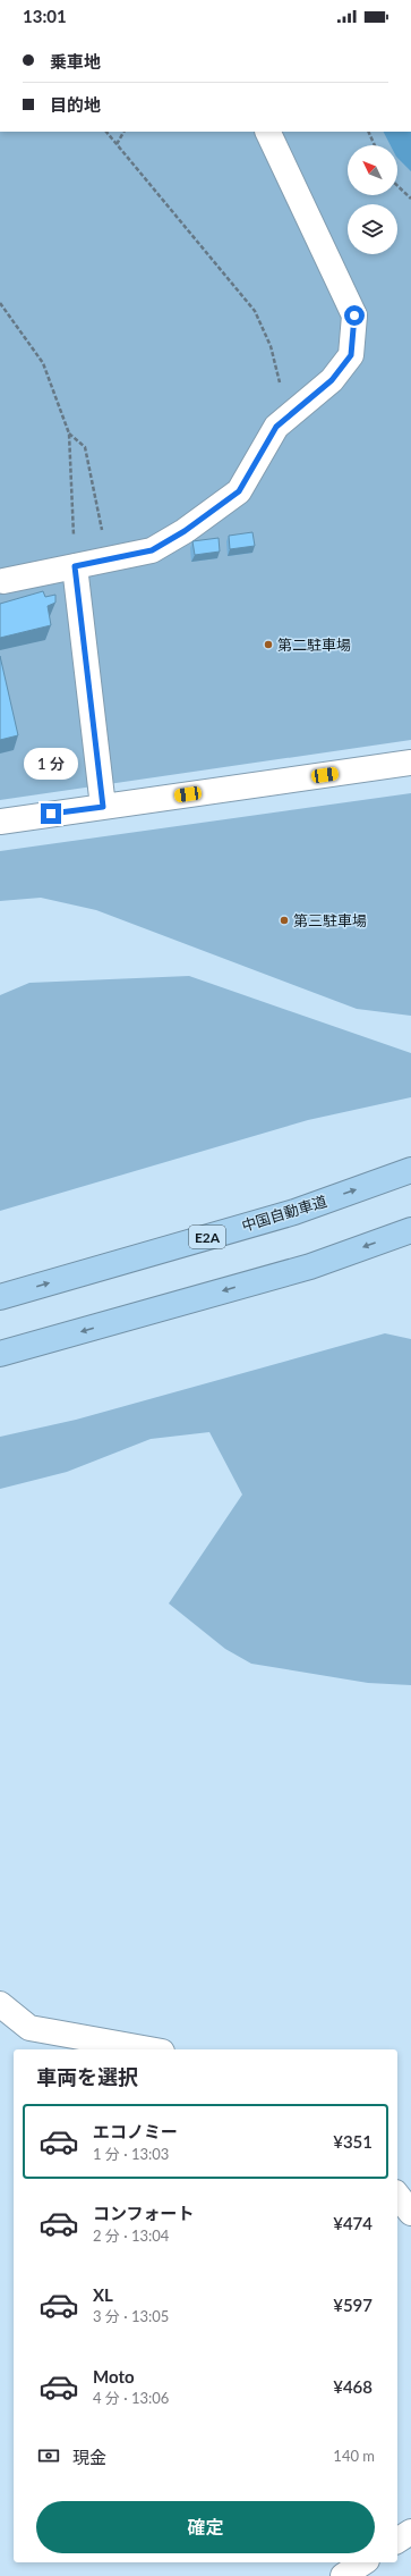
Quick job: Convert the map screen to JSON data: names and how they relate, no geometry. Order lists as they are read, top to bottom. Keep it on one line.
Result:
{"streets":{"highway":["中国自動車道","E2A"]},"places":["第二駐車場","第三駐車場"],"north":"top left","page":{"status":"13:01","banner":["乗車地","目的地"],"bubble":"1 分","heading":"車両を選択","list":[{"name":"エコノミー","note":"1 分 · 13:03","value":"¥351"},{"name":"コンフォート","note":"2 分 · 13:04","value":"¥474"},{"name":"XL","note":"3 分 · 13:05","value":"¥597"},{"name":"Moto","note":"4 分 · 13:06","value":"¥468"}],"pay":["現金","140 m"],"buttons":"確定"}}
